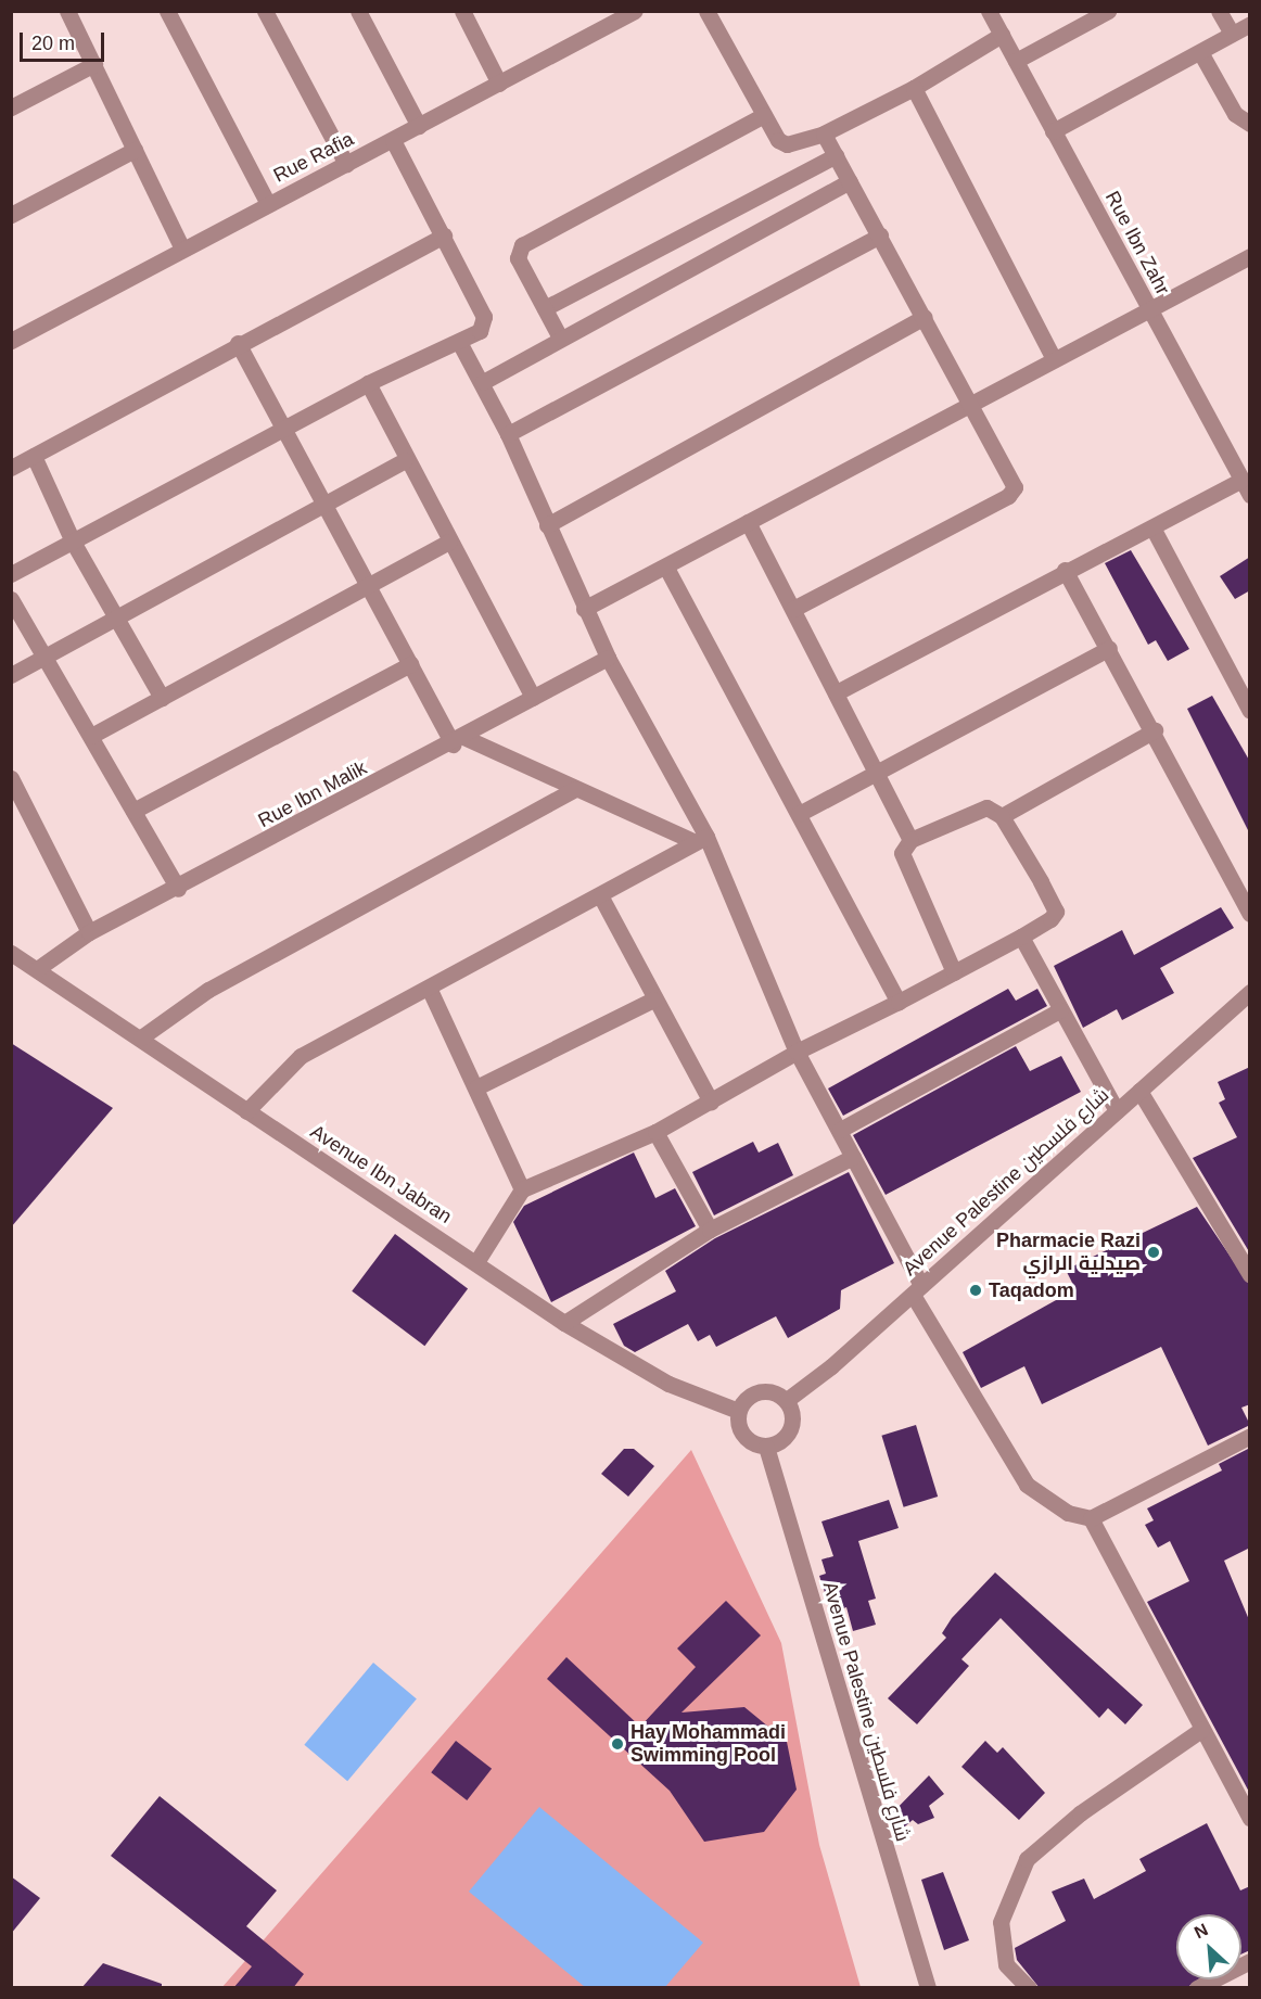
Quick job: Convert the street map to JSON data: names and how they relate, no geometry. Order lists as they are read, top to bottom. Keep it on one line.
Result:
{"streets":{"street":["Rue Rafia","Rue Ibn Zahr","Rue Ibn Malik","Avenue Ibn Jabran","Avenue Palestine شارع فلسطين"]},"crossings":[["Rue Ibn Malik","Avenue Ibn Jabran"],["Avenue Ibn Jabran","Avenue Palestine شارع فلسطين"]],"places":["Pharmacie Razi صيدلية الرازي","Taqadom","Hay Mohammadi Swimming Pool"],"scale_bar":"20 m","north":"top left"}
